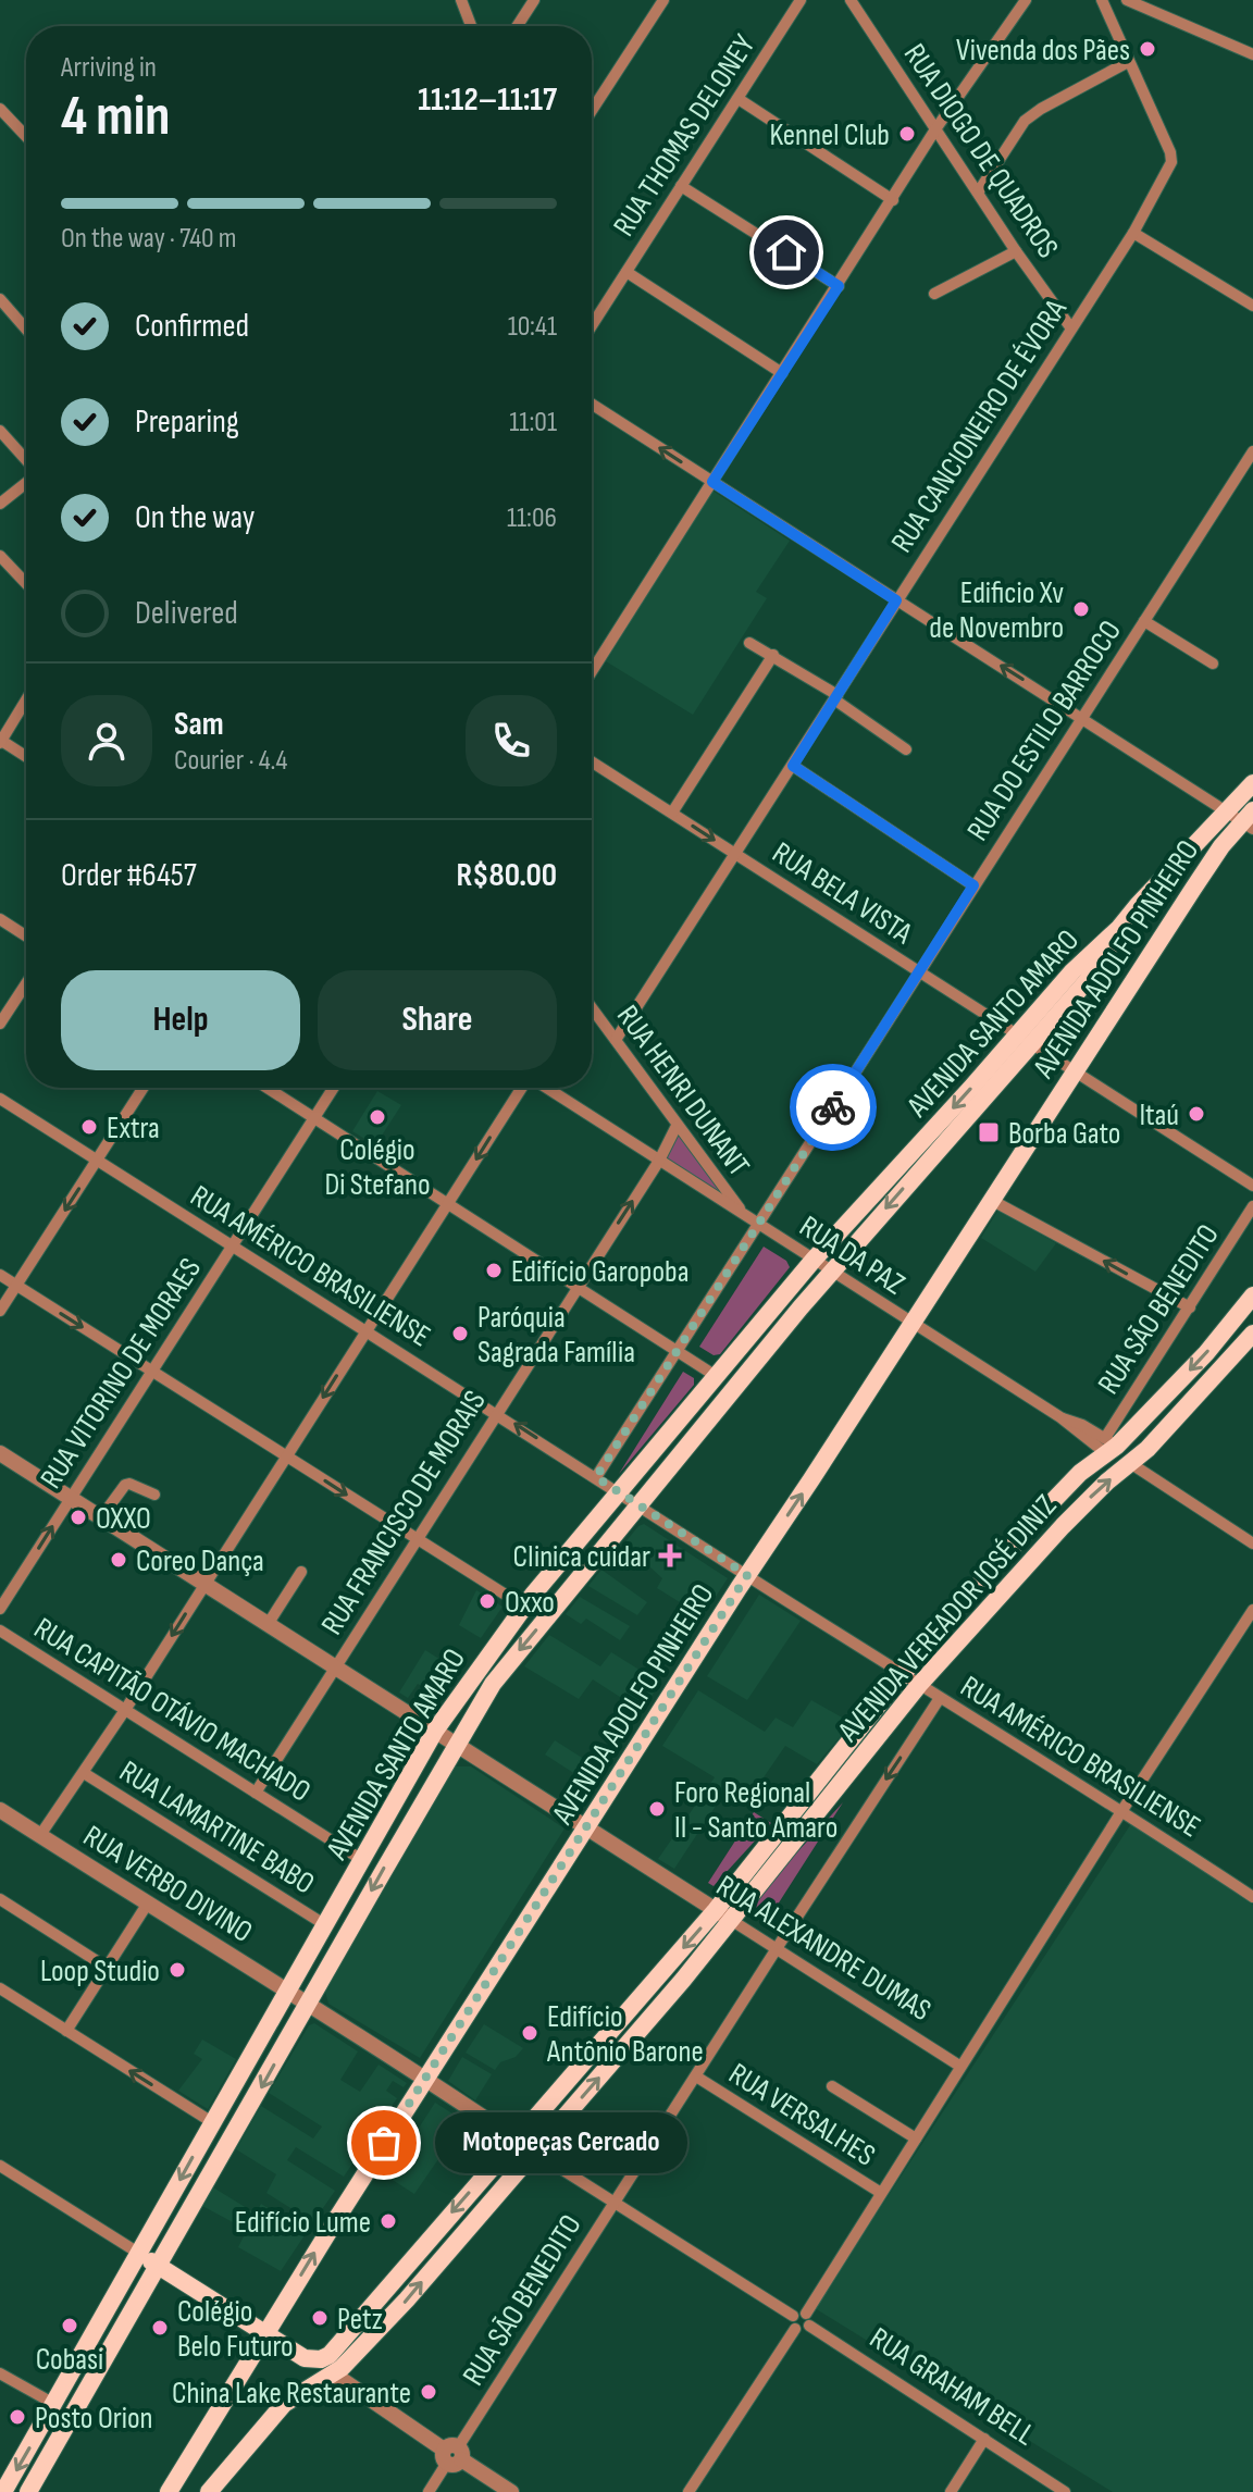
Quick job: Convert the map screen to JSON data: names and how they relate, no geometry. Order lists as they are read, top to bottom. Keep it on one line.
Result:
{"streets":{"main road":["AVENIDA ADOLFO PINHEIRO","AVENIDA SANTO AMARO","AVENIDA VEREADOR JOSÉ DINIZ"],"street":["RUA THOMAS DELONEY","RUA DIOGO DE QUADROS","RUA CANCIONEIRO DE ÉVORA","RUA DO ESTILO BARROCO","RUA BELA VISTA","RUA HENRI DUNANT","RUA DA PAZ","RUA AMÉRICO BRASILIENSE","RUA SÃO BENEDITO","RUA VITORINO DE MORAES","RUA FRANCISCO DE MORAIS","RUA CAPITÃO OTÁVIO MACHADO","RUA LAMARTINE BABO","RUA VERBO DIVINO","RUA ALEXANDRE DUMAS","RUA VERSALHES","RUA GRAHAM BELL"]},"crossings":[["RUA DIOGO DE QUADROS","RUA CANCIONEIRO DE ÉVORA"],["RUA CANCIONEIRO DE ÉVORA","RUA BELA VISTA"],["RUA CANCIONEIRO DE ÉVORA","RUA HENRI DUNANT"],["RUA DO ESTILO BARROCO","RUA BELA VISTA"],["RUA DO ESTILO BARROCO","RUA DA PAZ"],["RUA DO ESTILO BARROCO","RUA AMÉRICO BRASILIENSE"],["RUA BELA VISTA","AVENIDA ADOLFO PINHEIRO"],["RUA BELA VISTA","AVENIDA SANTO AMARO"],["AVENIDA ADOLFO PINHEIRO","RUA DA PAZ"],["AVENIDA ADOLFO PINHEIRO","RUA AMÉRICO BRASILIENSE"],["AVENIDA ADOLFO PINHEIRO","AVENIDA VEREADOR JOSÉ DINIZ"],["AVENIDA ADOLFO PINHEIRO","RUA ALEXANDRE DUMAS"],["AVENIDA SANTO AMARO","RUA DA PAZ"],["AVENIDA SANTO AMARO","RUA AMÉRICO BRASILIENSE"],["AVENIDA SANTO AMARO","RUA CAPITÃO OTÁVIO MACHADO"],["AVENIDA SANTO AMARO","RUA LAMARTINE BABO"],["AVENIDA SANTO AMARO","RUA VERBO DIVINO"],["AVENIDA SANTO AMARO","RUA ALEXANDRE DUMAS"],["RUA HENRI DUNANT","RUA DA PAZ"],["RUA HENRI DUNANT","RUA FRANCISCO DE MORAIS"],["RUA DA PAZ","RUA SÃO BENEDITO"],["RUA DA PAZ","RUA FRANCISCO DE MORAIS"],["RUA DA PAZ","AVENIDA VEREADOR JOSÉ DINIZ"],["RUA AMÉRICO BRASILIENSE","RUA SÃO BENEDITO"],["RUA AMÉRICO BRASILIENSE","RUA VITORINO DE MORAES"],["RUA AMÉRICO BRASILIENSE","RUA FRANCISCO DE MORAIS"],["RUA AMÉRICO BRASILIENSE","AVENIDA VEREADOR JOSÉ DINIZ"],["RUA SÃO BENEDITO","AVENIDA VEREADOR JOSÉ DINIZ"],["RUA SÃO BENEDITO","RUA ALEXANDRE DUMAS"],["RUA SÃO BENEDITO","RUA VERSALHES"],["RUA VITORINO DE MORAES","RUA ALEXANDRE DUMAS"],["RUA FRANCISCO DE MORAIS","RUA CAPITÃO OTÁVIO MACHADO"],["RUA FRANCISCO DE MORAIS","RUA ALEXANDRE DUMAS"],["AVENIDA VEREADOR JOSÉ DINIZ","RUA ALEXANDRE DUMAS"]],"places":{"other":["Vivenda dos Pães","Kennel Club","Edificio Xv de Novembro","Itaú","Colégio Di Stefano","Extra","Edifício Garopoba","Paróquia Sagrada Família","OXXO","Coreo Dança","Oxxo","Foro Regional II - Santo Amaro","Loop Studio","Edifício Antônio Barone","Motopeças Cercado","Edifício Lume","Petz","Cobasi","Colégio Belo Futuro","China Lake Restaurante","Posto Orion"],"transit":["Borba Gato"],"health":["Clinica cuidar"]},"page":{"heading":["4 min","Arriving in","11:12–11:17"],"panel":["Sam","Courier · 4.4","Order #6457","R$80.00"],"bar":"On the way · 740 m","list":[["Confirmed","10:41"],["Preparing","11:01"],["On the way","11:06"],"Delivered"],"buttons":["Help","Share"],"bubble":"Motopeças Cercado"}}
